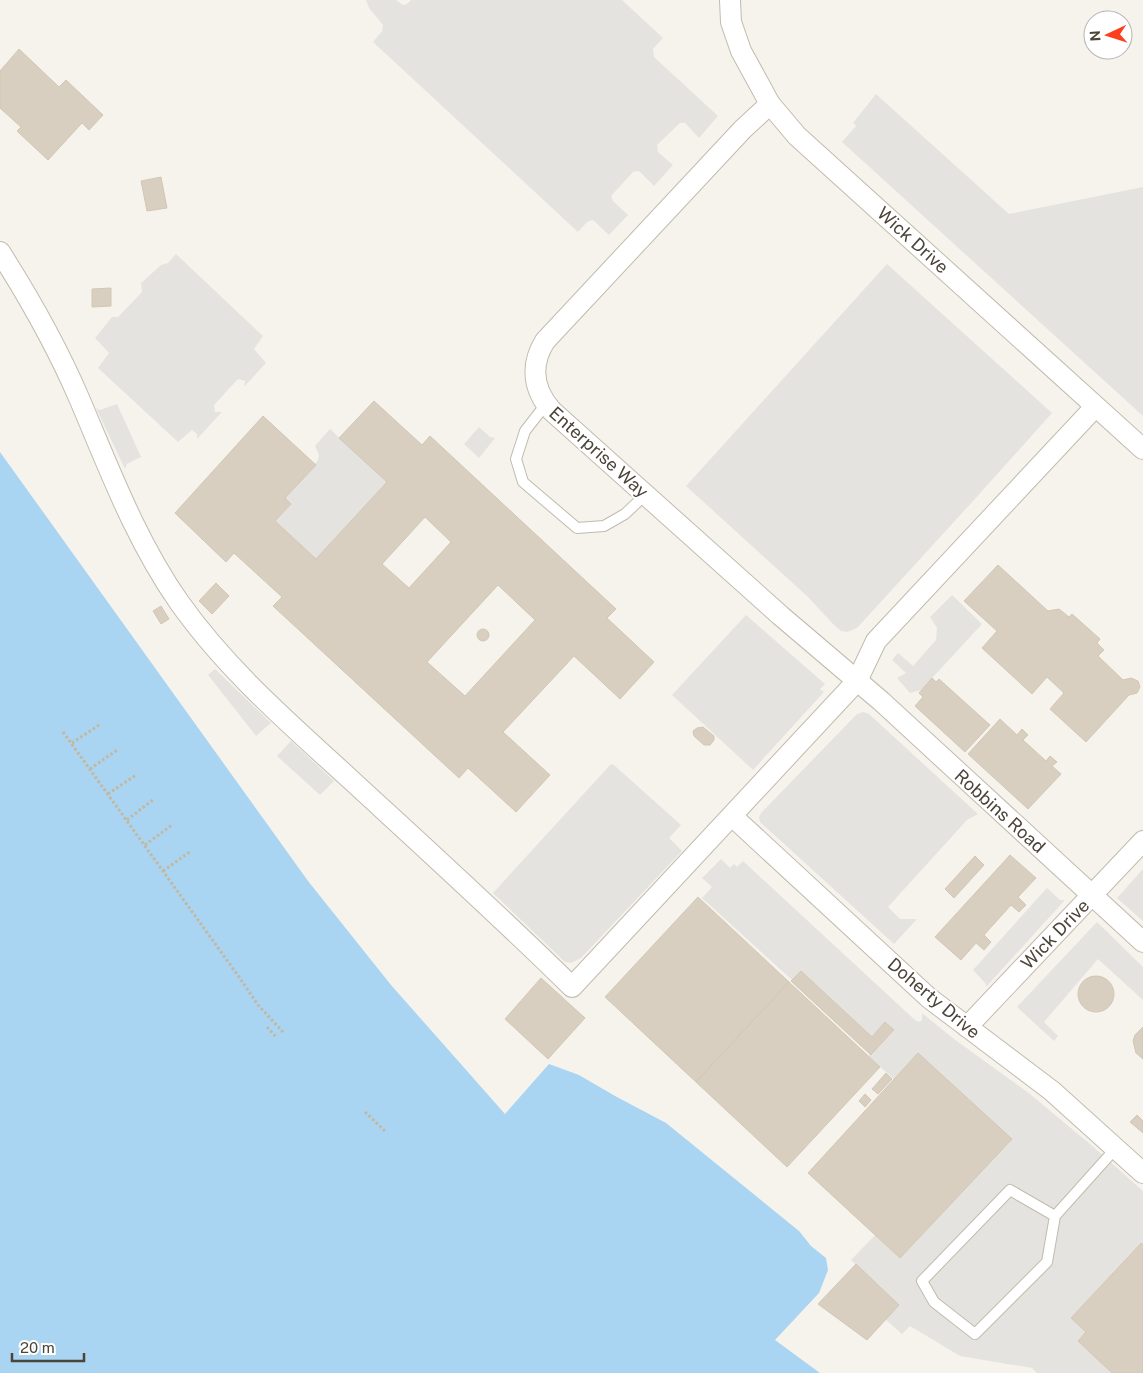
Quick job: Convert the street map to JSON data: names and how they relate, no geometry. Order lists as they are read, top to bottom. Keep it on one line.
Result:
{"streets":{"street":["Wick Drive","Enterprise Way","Robbins Road","Doherty Drive"]},"crossings":[["Wick Drive","Enterprise Way"],["Wick Drive","Robbins Road"],["Wick Drive","Doherty Drive"],["Enterprise Way","Robbins Road"]],"scale_bar":"20 m","north":"left"}
